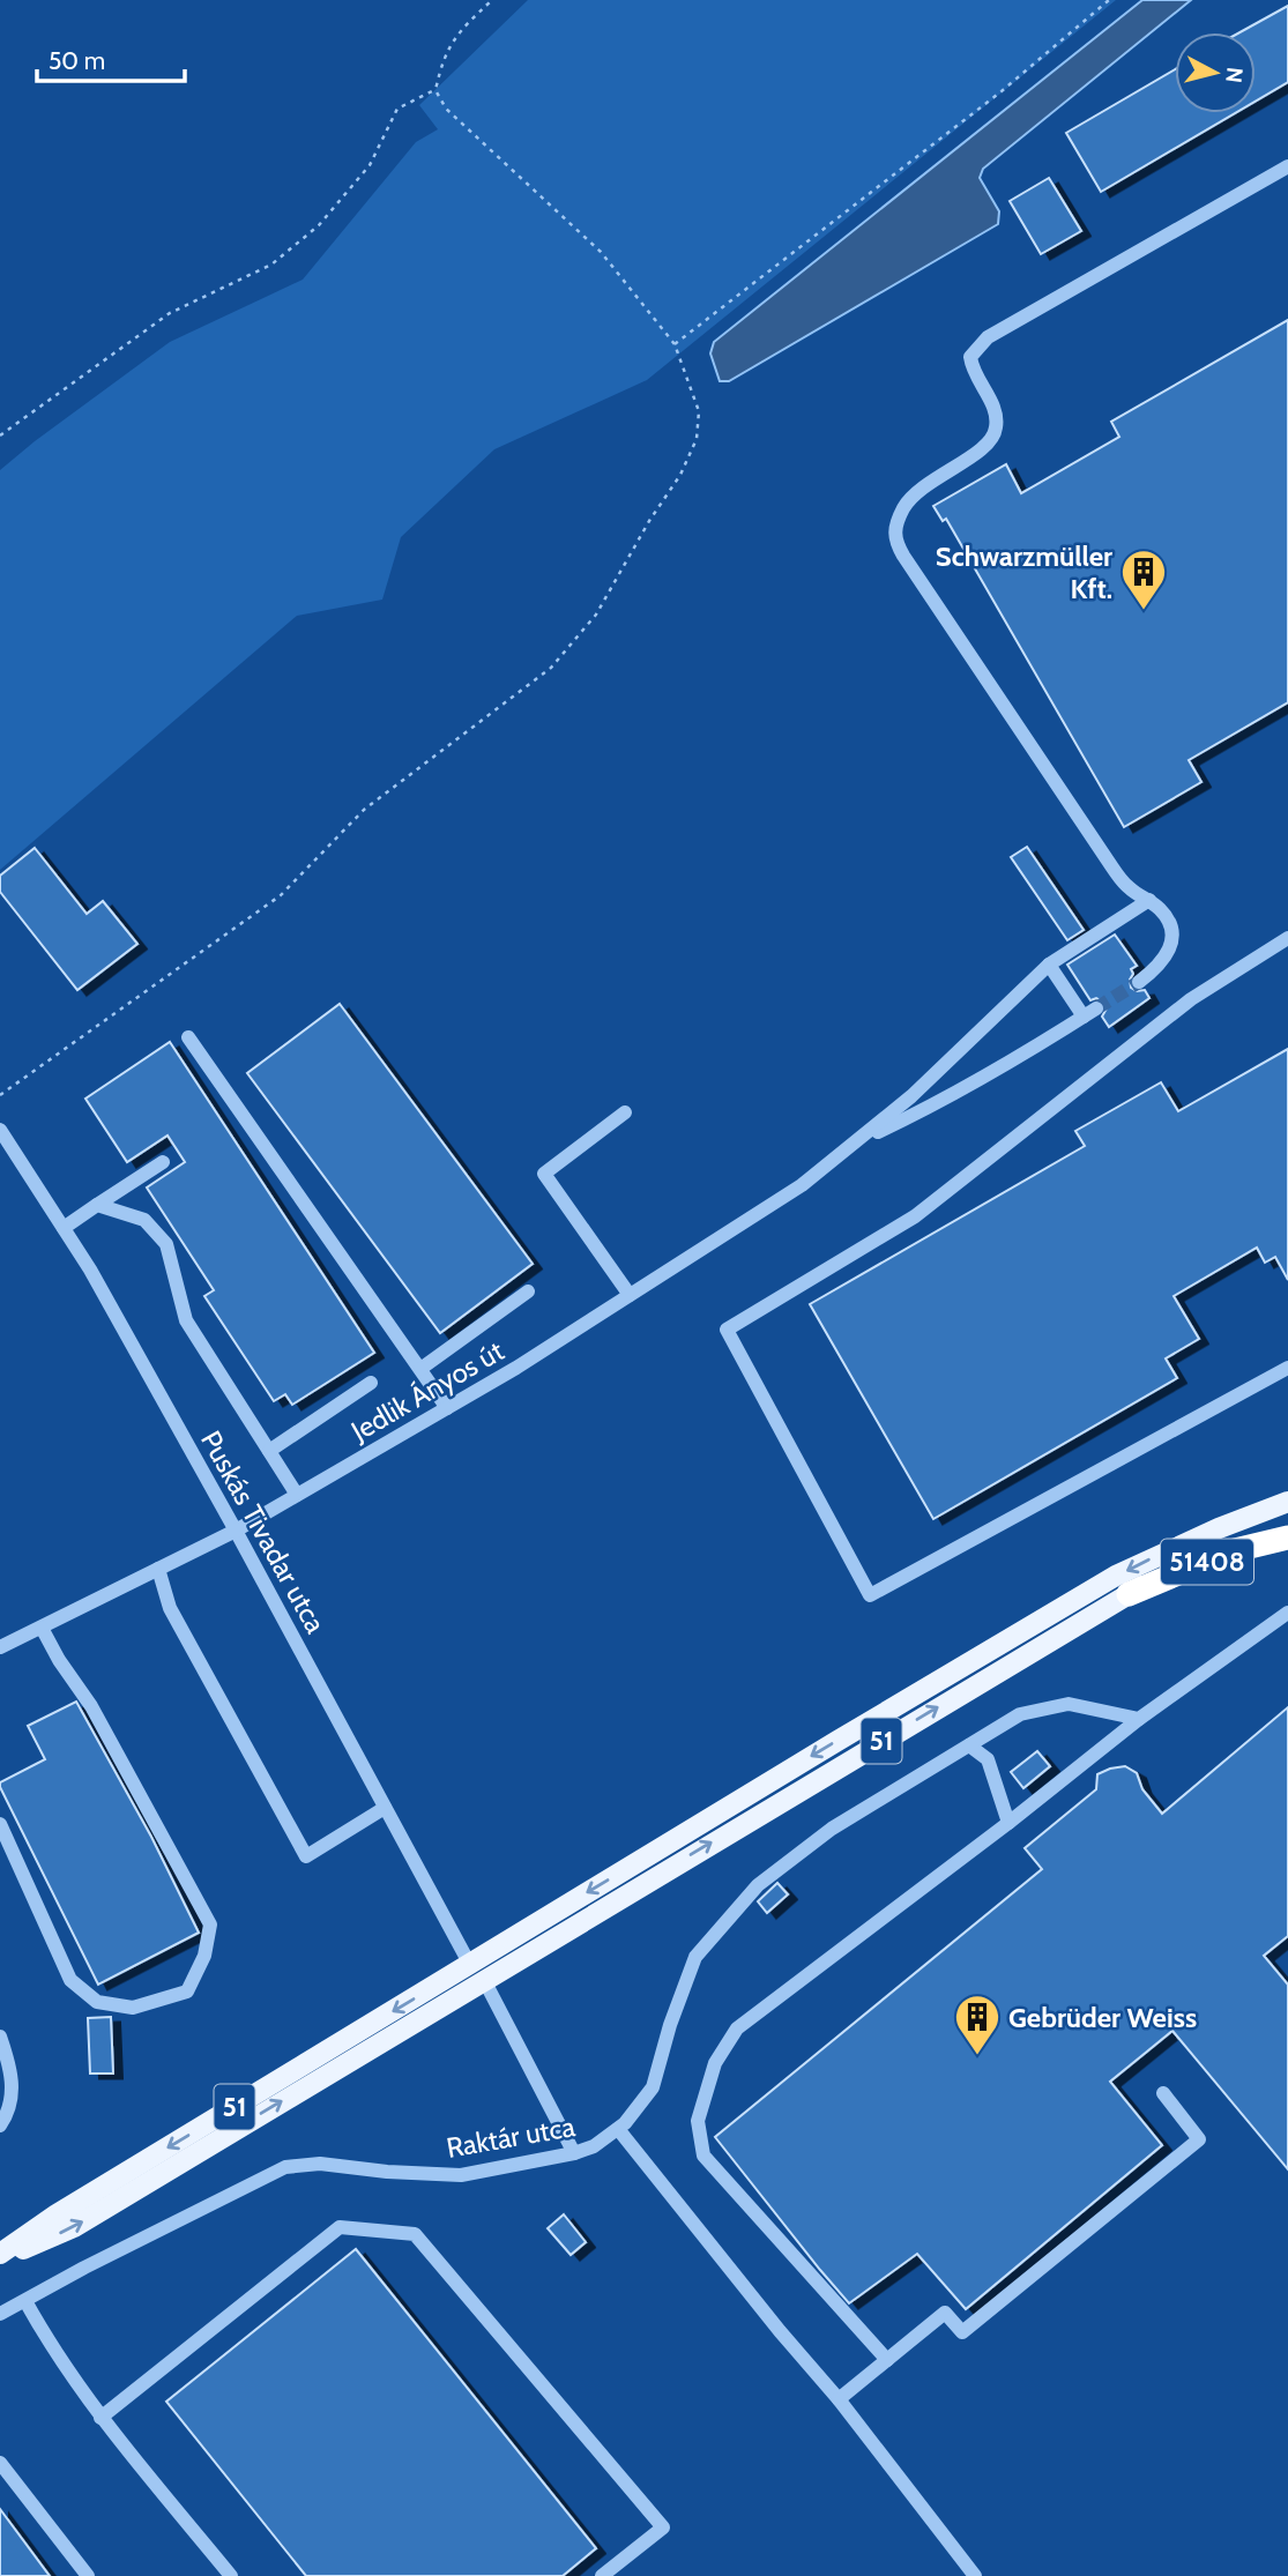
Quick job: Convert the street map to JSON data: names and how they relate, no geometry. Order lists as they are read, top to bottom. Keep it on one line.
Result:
{"streets":{"highway":["51408"],"main road":["51"],"street":["Jedlik Ányos út","Puskás Tivadar utca","Raktár utca"]},"crossings":[["Jedlik Ányos út","Puskás Tivadar utca"],["Puskás Tivadar utca","51"],["Puskás Tivadar utca","Raktár utca"],["51408","51"]],"places":{"building":["Schwarzmüller Kft.","Gebrüder Weiss"]},"scale_bar":"50 m","north":"right"}
